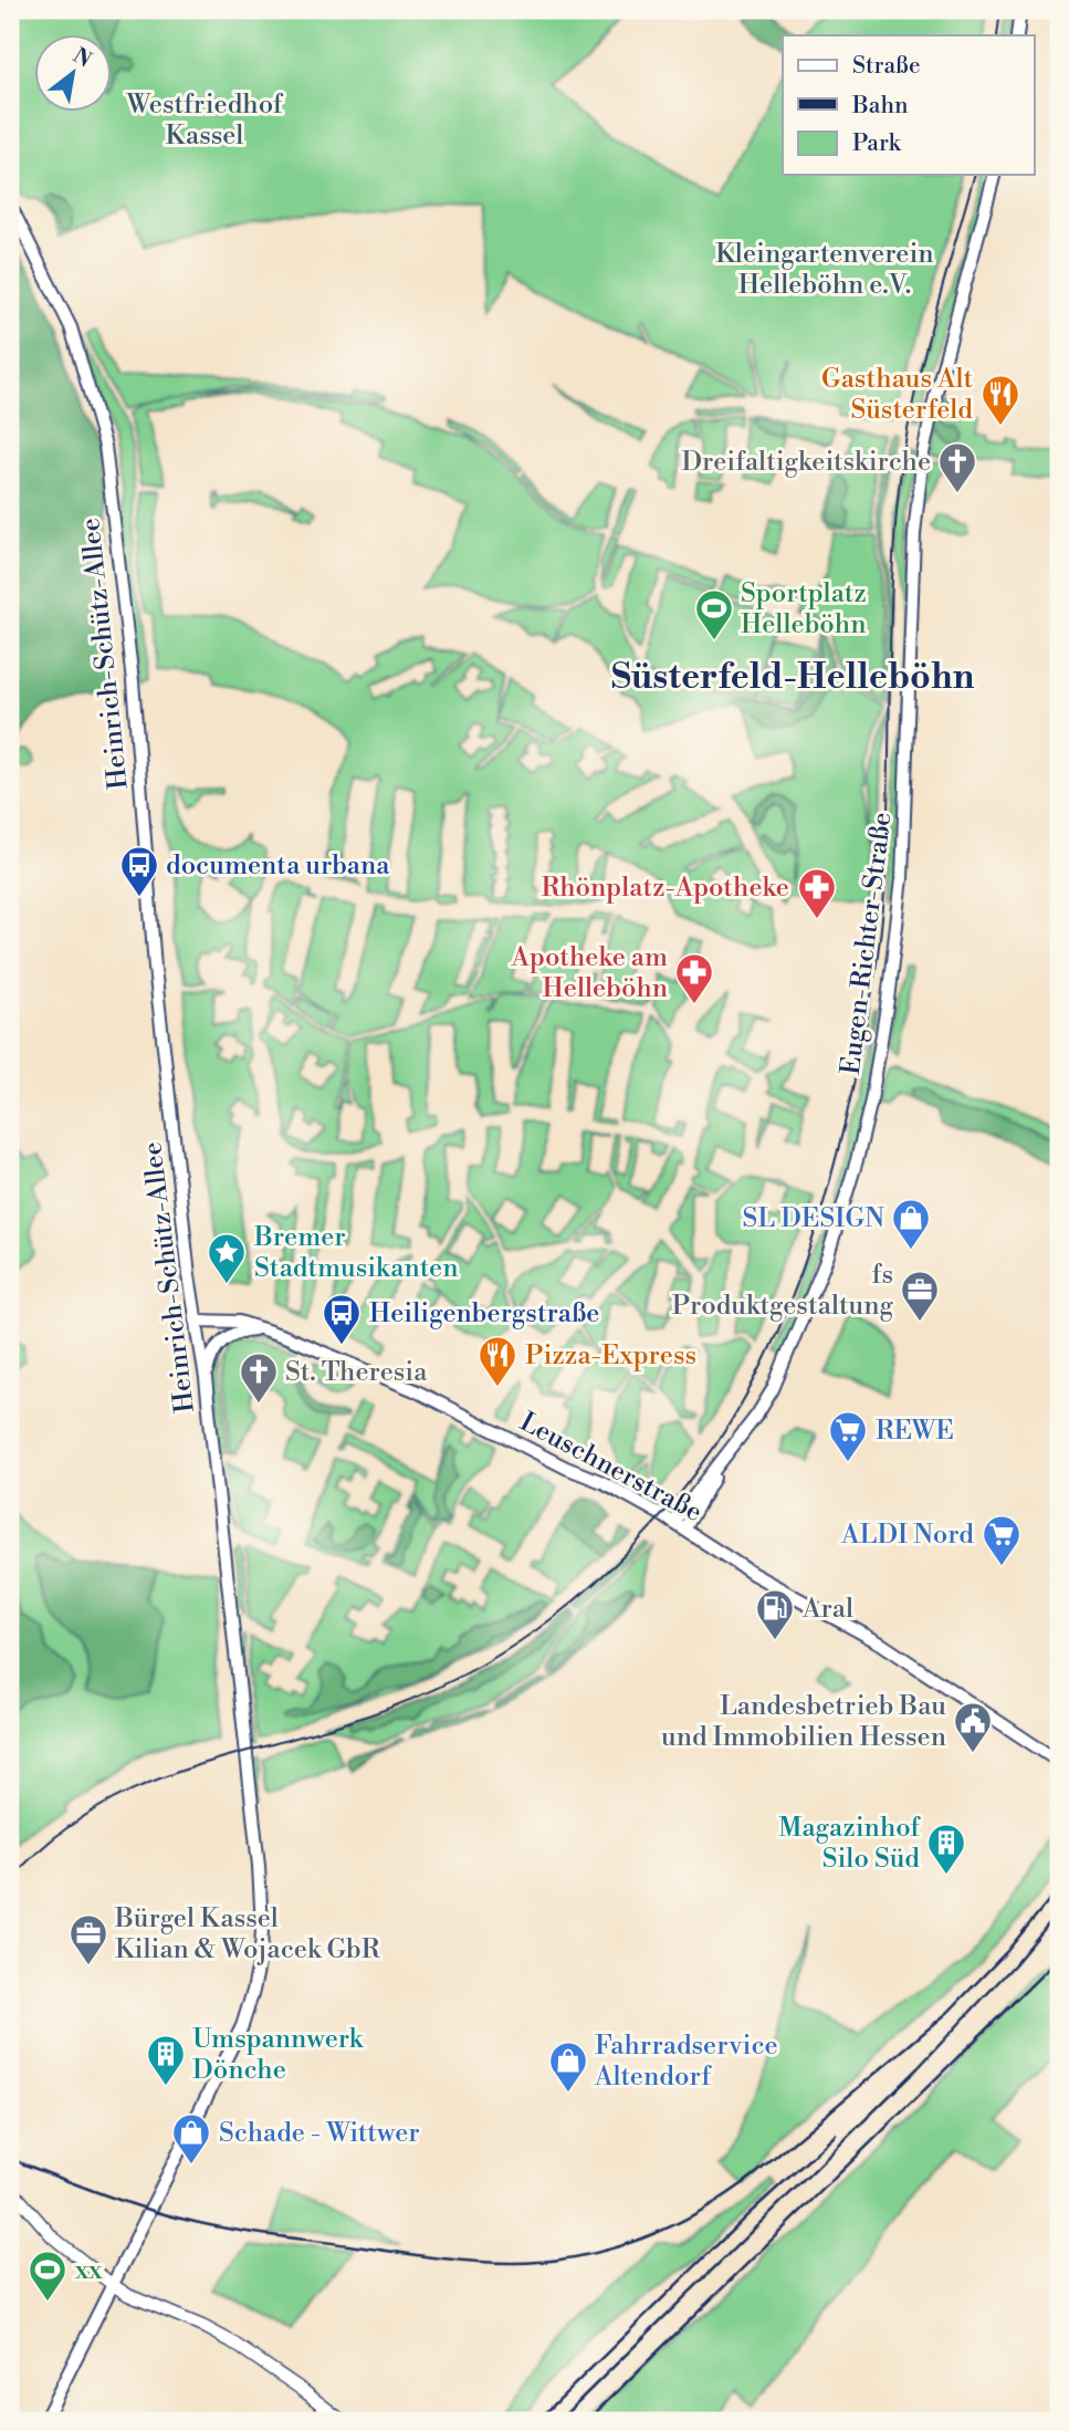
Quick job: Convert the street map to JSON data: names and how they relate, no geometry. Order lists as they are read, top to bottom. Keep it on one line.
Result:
{"streets":{"main road":["Heinrich-Schütz-Allee","Eugen-Richter-Straße","Leuschnerstraße"]},"crossings":[["Heinrich-Schütz-Allee","Leuschnerstraße"],["Eugen-Richter-Straße","Leuschnerstraße"]],"districts":["Süsterfeld-Helleböhn"],"parks":["Westfriedhof Kassel","Kleingartenverein Helleböhn e.V."],"places":{"restaurant":["Gasthaus Alt Süsterfeld","Pizza-Express"],"church":["Dreifaltigkeitskirche","St. Theresia"],"sports":["Sportplatz Helleböhn","xx"],"bus stop":["documenta urbana","Heiligenbergstraße"],"pharmacy":["Rhönplatz-Apotheke","Apotheke am Helleböhn"],"shop":["SL DESIGN","Fahrradservice Altendorf","Schade - Wittwer"],"place":["Bremer Stadtmusikanten"],"office":["fs Produktgestaltung","Bürgel Kassel Kilian & Wojacek GbR"],"supermarket":["REWE","ALDI Nord"],"fuel station":["Aral"],"public building":["Landesbetrieb Bau und Immobilien Hessen"],"building":["Magazinhof Silo Süd","Umspannwerk Dönche"]},"legend":["Straße","Bahn","Park"],"north":"top right"}
